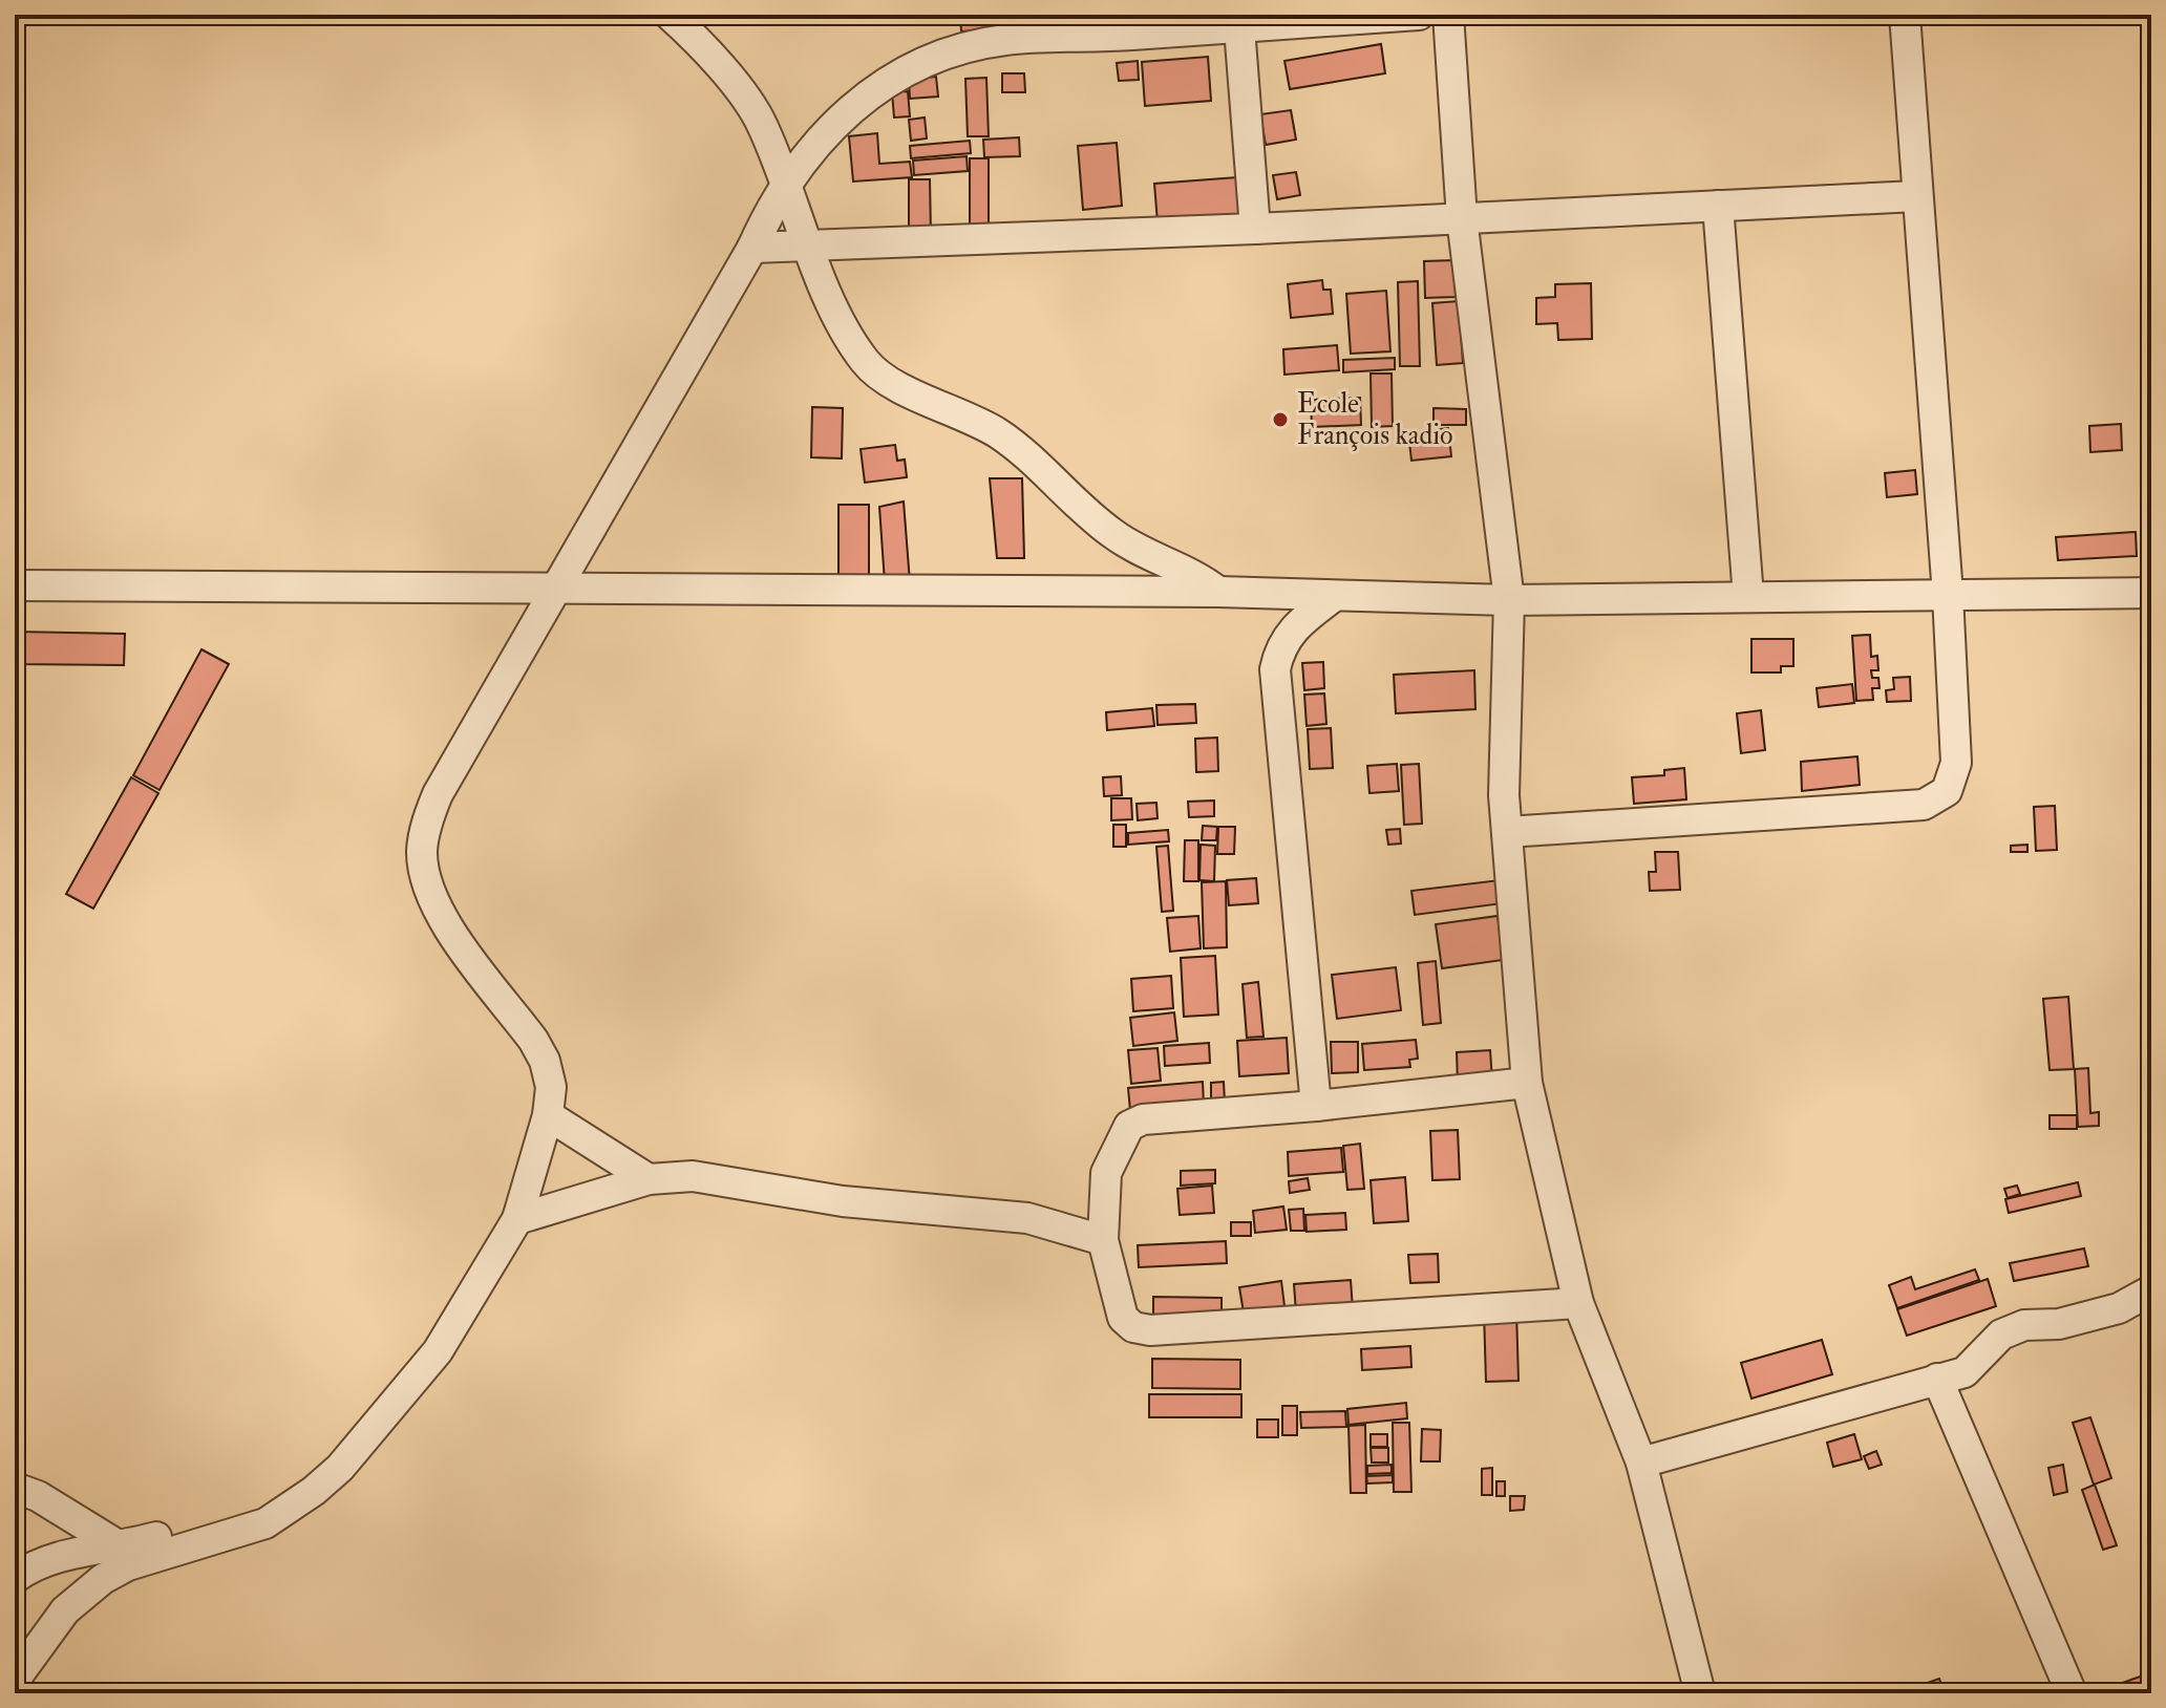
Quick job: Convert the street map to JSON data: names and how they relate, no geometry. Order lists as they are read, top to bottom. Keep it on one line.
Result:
{"places":["Ecole François kadio"]}
